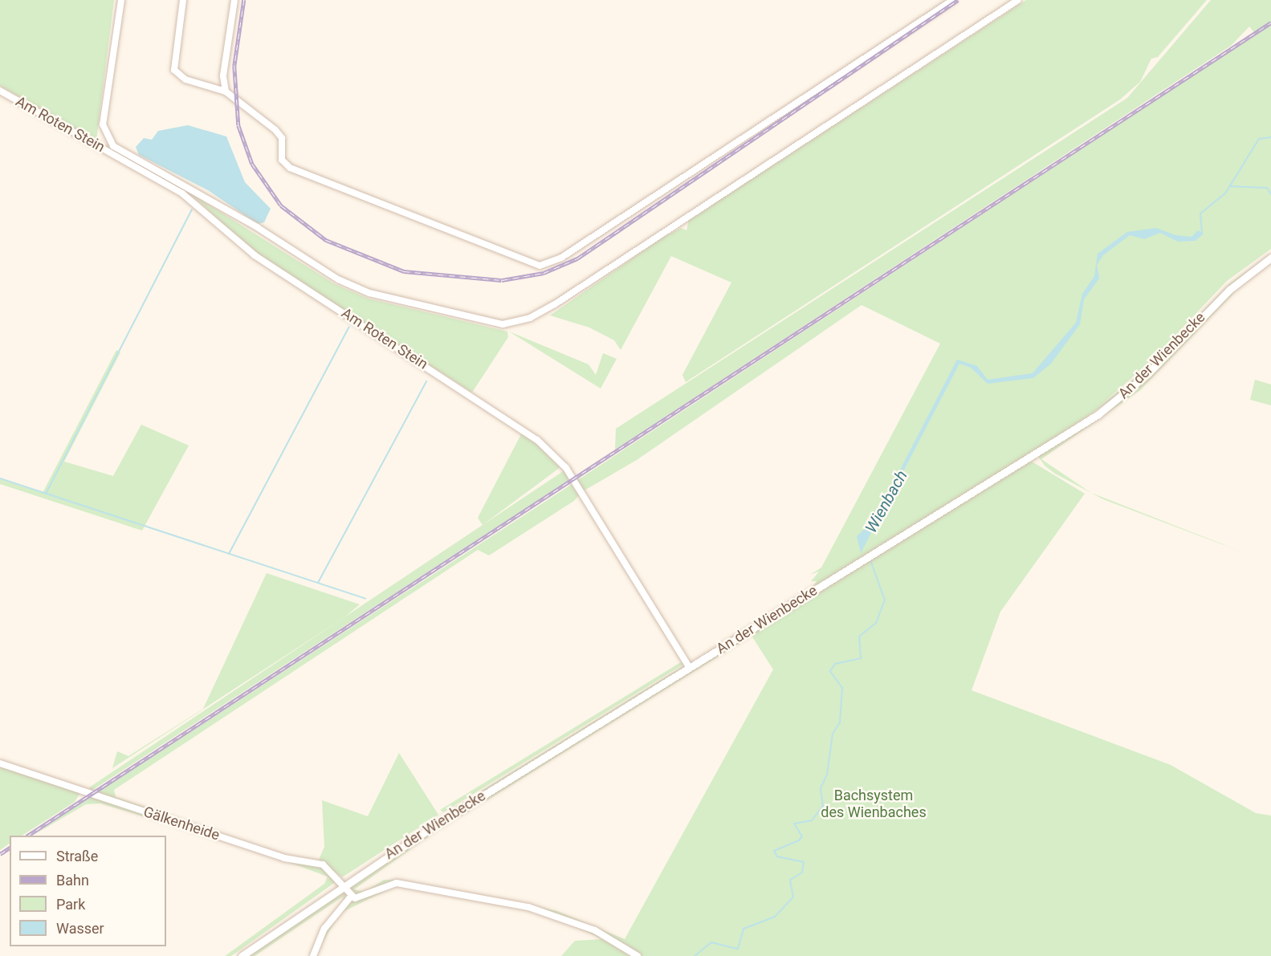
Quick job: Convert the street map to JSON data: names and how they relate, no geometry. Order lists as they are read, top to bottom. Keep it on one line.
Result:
{"streets":{"street":["Am Roten Stein","An der Wienbecke","Gälkenheide"]},"crossings":[["Am Roten Stein","An der Wienbecke"],["An der Wienbecke","Gälkenheide"]],"water":["Wienbach"],"parks":["Bachsystem des Wienbaches"],"legend":["Straße","Bahn","Park","Wasser"]}
